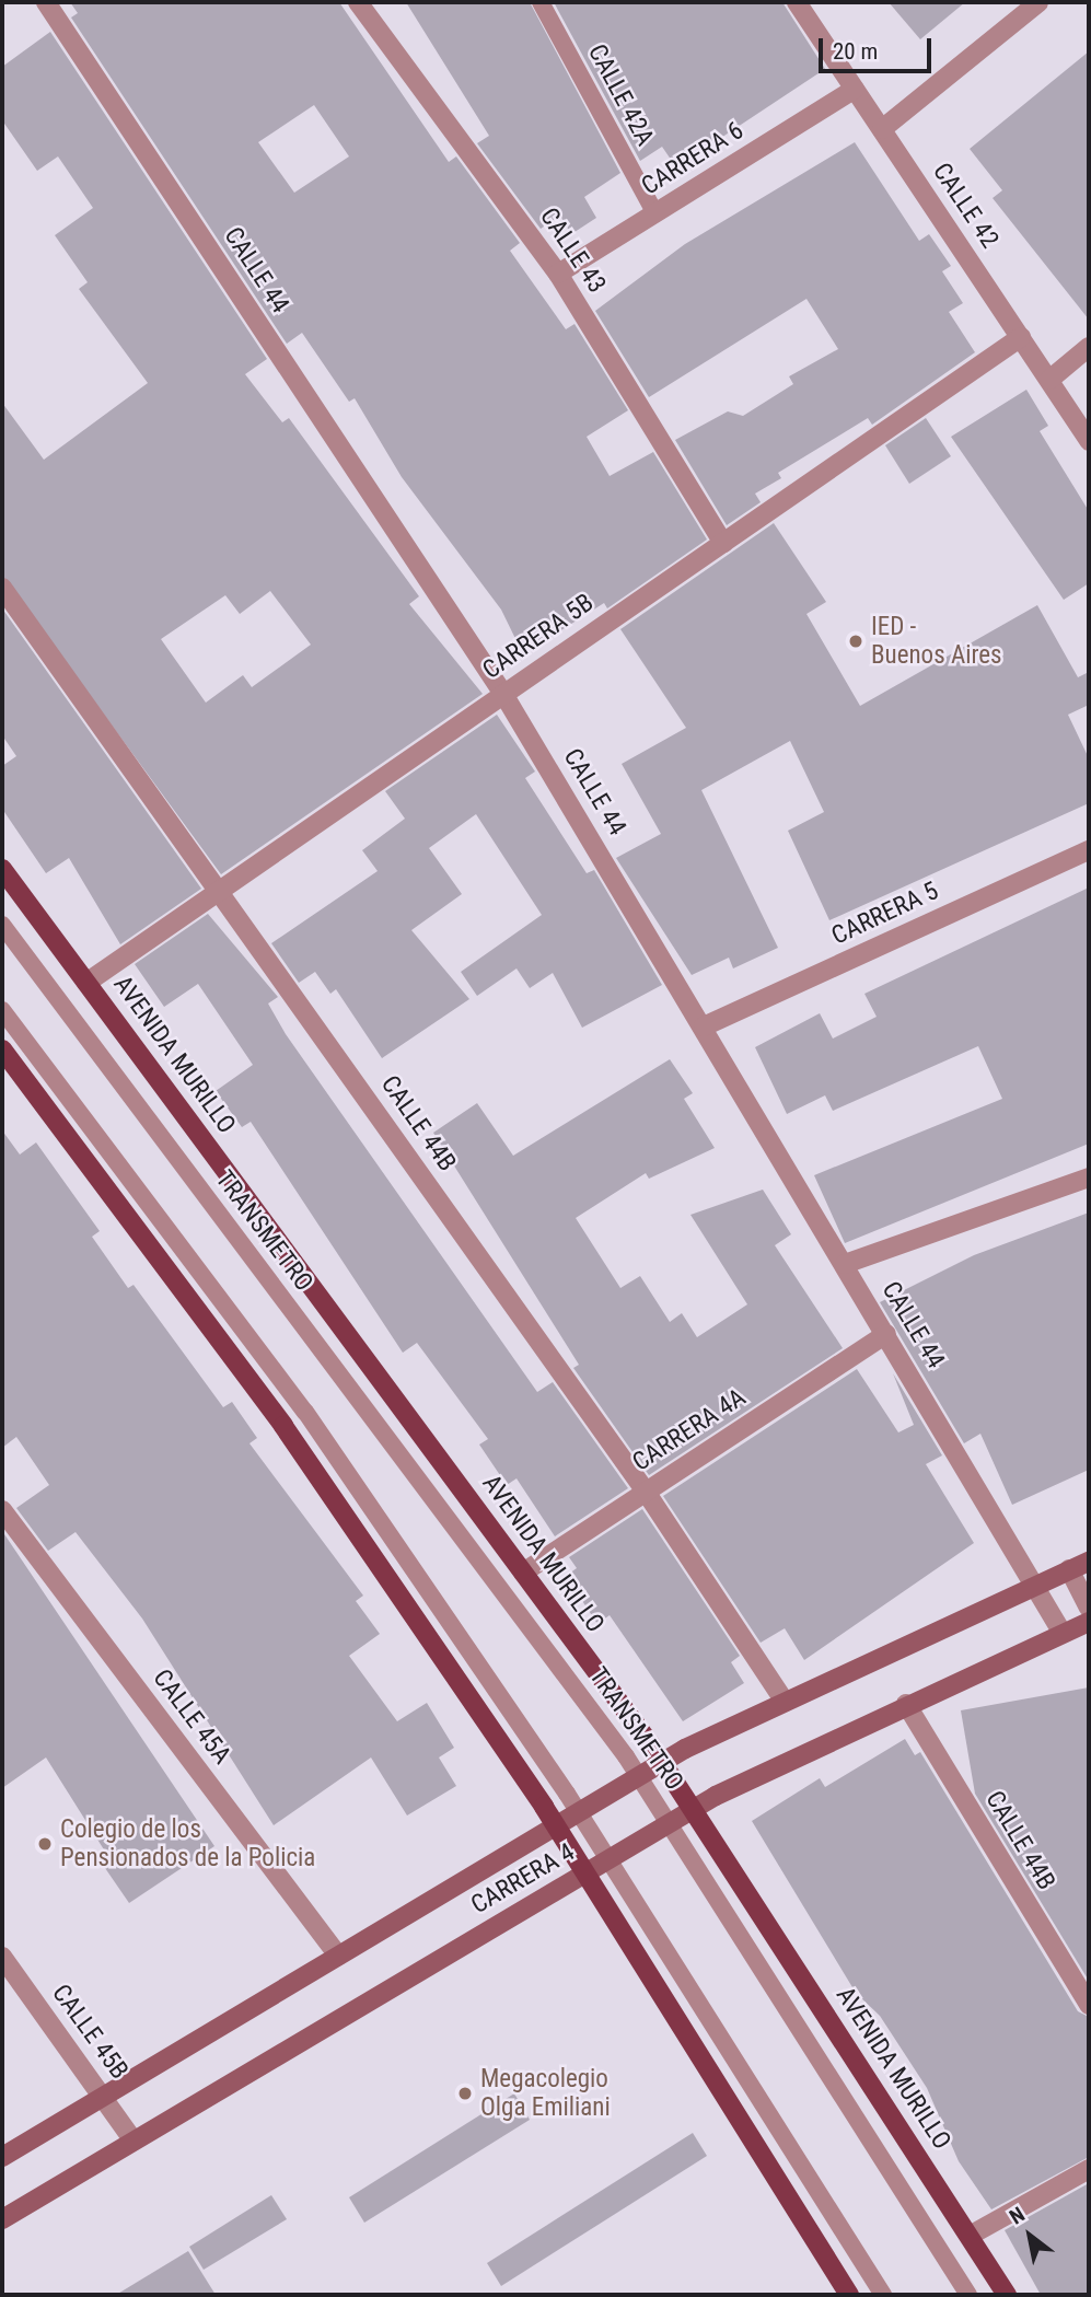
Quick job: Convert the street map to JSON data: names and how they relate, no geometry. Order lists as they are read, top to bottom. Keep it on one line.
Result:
{"streets":{"main road":["AVENIDA MURILLO"],"street":["CARRERA 6","CALLE 42","CALLE 43","CALLE 44","CARRERA 5B","CARRERA 5","CALLE 44B","CARRERA 4A","CALLE 45A","CARRERA 4","CALLE 45B"],"lane":["CALLE 42A","TRANSMETRO"]},"crossings":[["CALLE 42A","CARRERA 6"],["CARRERA 6","CALLE 42"],["CARRERA 6","CALLE 43"],["CALLE 42","CARRERA 5B"],["CALLE 43","CARRERA 5B"],["CALLE 44","CARRERA 5B"],["CALLE 44","CARRERA 5"],["CALLE 44","CARRERA 4A"],["CALLE 44","CARRERA 4"],["CARRERA 5B","AVENIDA MURILLO"],["CARRERA 5B","CALLE 44B"],["AVENIDA MURILLO","CARRERA 4A"],["AVENIDA MURILLO","CARRERA 4"],["CALLE 44B","CARRERA 4A"],["CALLE 44B","CARRERA 4"],["TRANSMETRO","CARRERA 4"],["CALLE 45A","CARRERA 4"],["CARRERA 4","CALLE 45B"]],"places":["IED - Buenos Aires","Colegio de los Pensionados de la Policia","Megacolegio Olga Emiliani"],"scale_bar":"20 m","north":"top left"}
